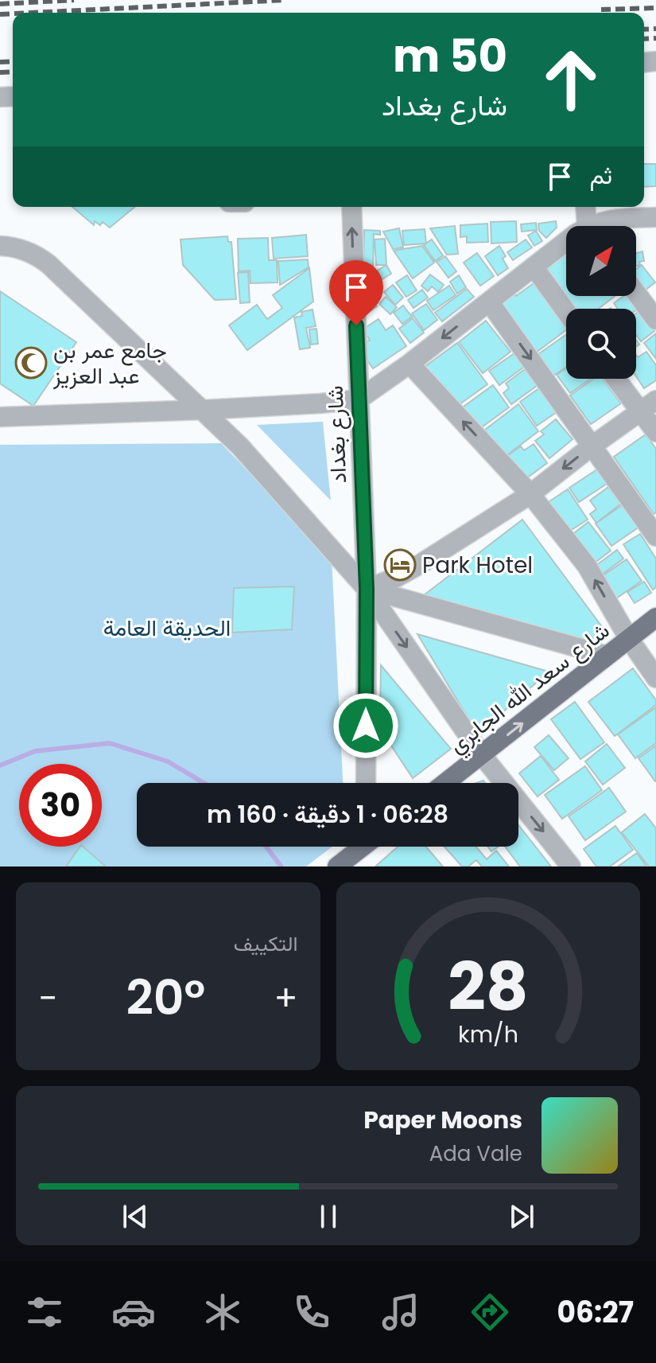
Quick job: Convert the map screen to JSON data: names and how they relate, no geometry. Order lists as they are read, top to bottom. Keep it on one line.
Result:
{"streets":{"main road":["شارع سعد الله الجابري"],"street":["شارع بغداد"]},"one_way":["شارع سعد الله الجابري"],"parks":["الحديقة العامة"],"places":{"mosque":["جامع عمر بن عبد العزيز"],"hotel":["Park Hotel"]},"north":"top right","page":{"turn":["50 m","شارع بغداد"],"then":"ثم","limit":"30","trip":"06:28 · 1 دقيقة · 160 m","tile":"التكييف","heat":["−","20°","+"],"song":["Paper Moons","Ada Vale"],"tabs":"06:27","gauge":["28","km/h"]}}
